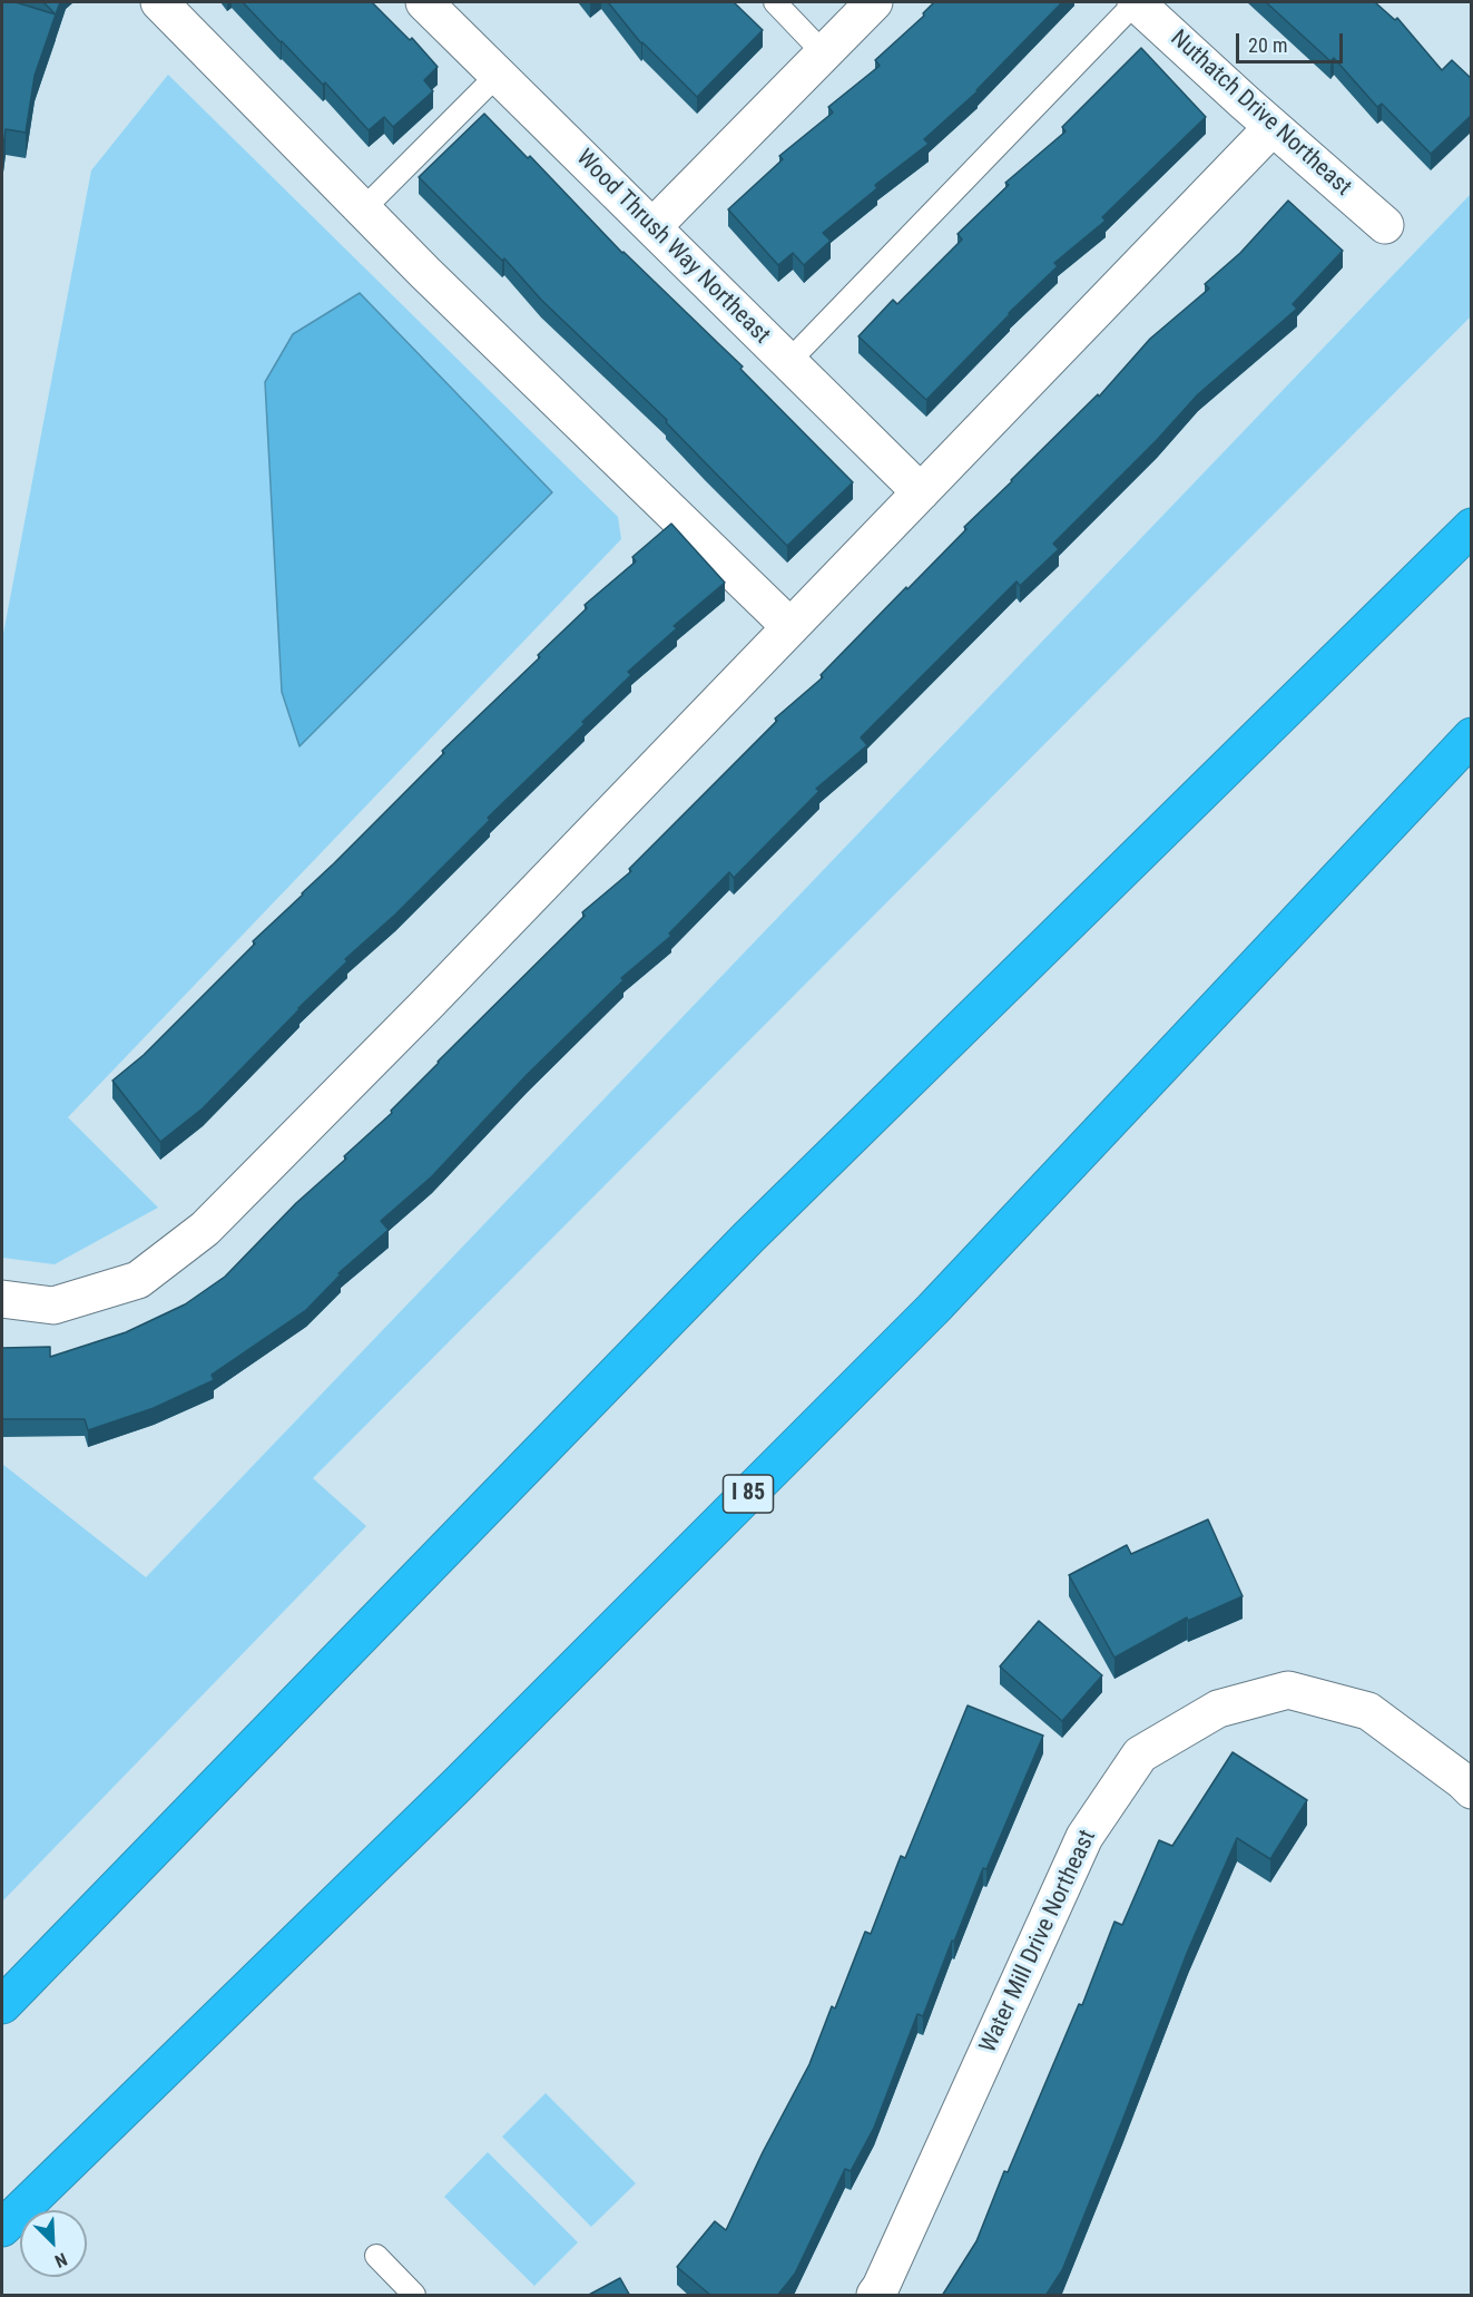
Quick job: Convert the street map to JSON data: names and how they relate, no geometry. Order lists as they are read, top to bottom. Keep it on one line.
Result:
{"streets":{"highway":["I 85"],"street":["Nuthatch Drive Northeast","Wood Thrush Way Northeast","Water Mill Drive Northeast"]},"scale_bar":"20 m","north":"bottom right"}
